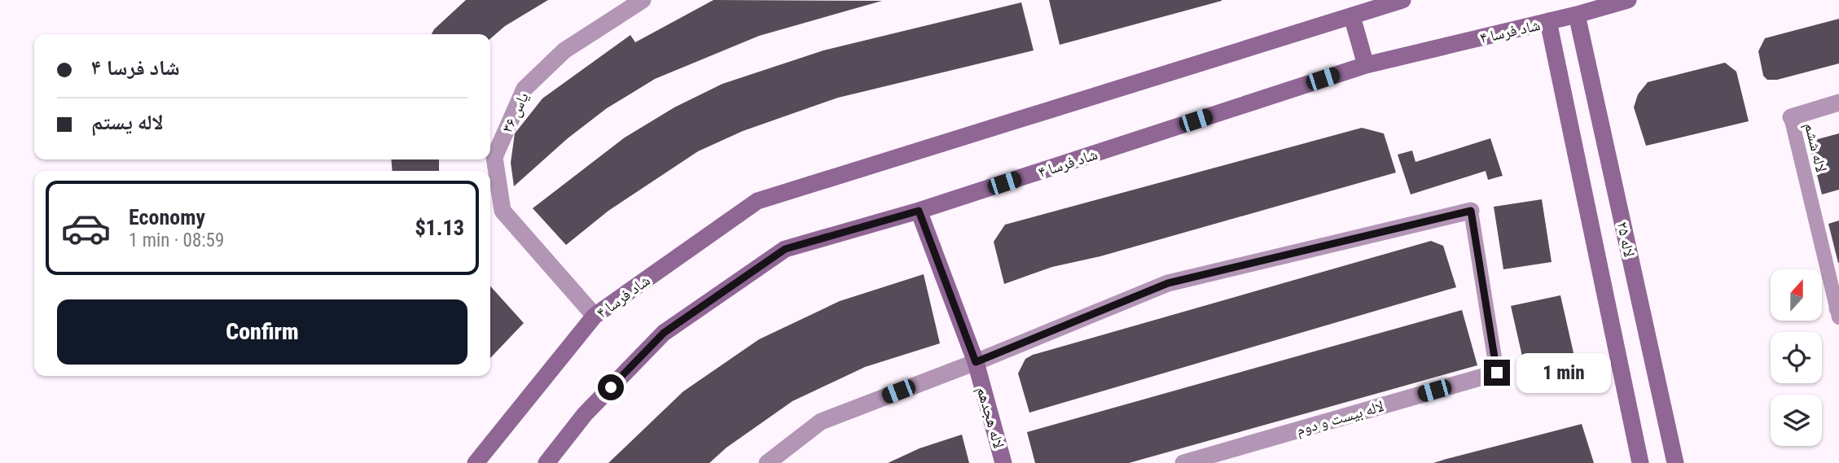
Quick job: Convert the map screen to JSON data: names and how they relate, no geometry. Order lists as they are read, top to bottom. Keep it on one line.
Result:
{"streets":{"street":["شاد فرسا ۴","یاس ۳۶","لاله ۲۵","لاله هجدهم","لاله بیست و دوم"],"lane":["لاله ششم"]},"crossings":[["شاد فرسا ۴","یاس ۳۶"],["شاد فرسا ۴","لاله ۲۵"],["شاد فرسا ۴","لاله هجدهم"]],"north":"top","page":{"banner":["شاد فرسا ۴","لاله یستم"],"list":[{"name":"Economy","note":"1 min · 08:59","value":"$1.13"}],"buttons":"Confirm","bubble":"1 min"}}
